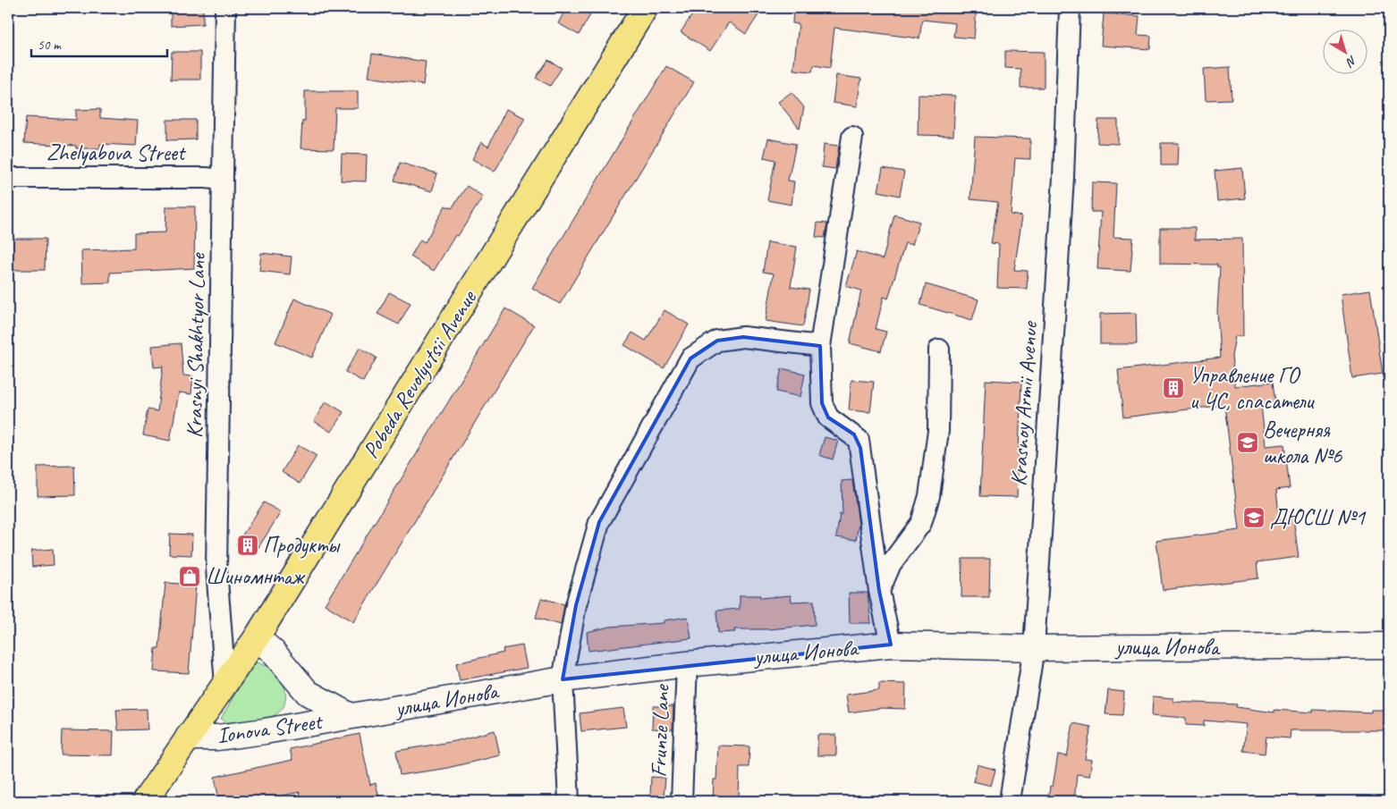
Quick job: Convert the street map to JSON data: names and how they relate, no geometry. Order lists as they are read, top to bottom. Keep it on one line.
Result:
{"streets":{"main road":["Pobeda Revolyutsii Avenue","улица Ионова","Ionova Street"],"street":["Zhelyabova Street","Krasnyi Shakhtyor Lane","Krasnoy Armii Avenue","Frunze Lane"]},"crossings":[["Zhelyabova Street","Krasnyi Shakhtyor Lane"],["Krasnyi Shakhtyor Lane","Pobeda Revolyutsii Avenue"],["Pobeda Revolyutsii Avenue","Ionova Street"],["Krasnoy Armii Avenue","улица Ионова"],["улица Ионова","Ionova Street"],["улица Ионова","Frunze Lane"]],"places":{"building":["Управление ГО и ЧС, спасатели","Продукты"],"school or university":["Вечерняя школа №6","ДЮСШ №1"],"shop":["Шиномнтаж"]},"scale_bar":"50 m","north":"bottom right"}
